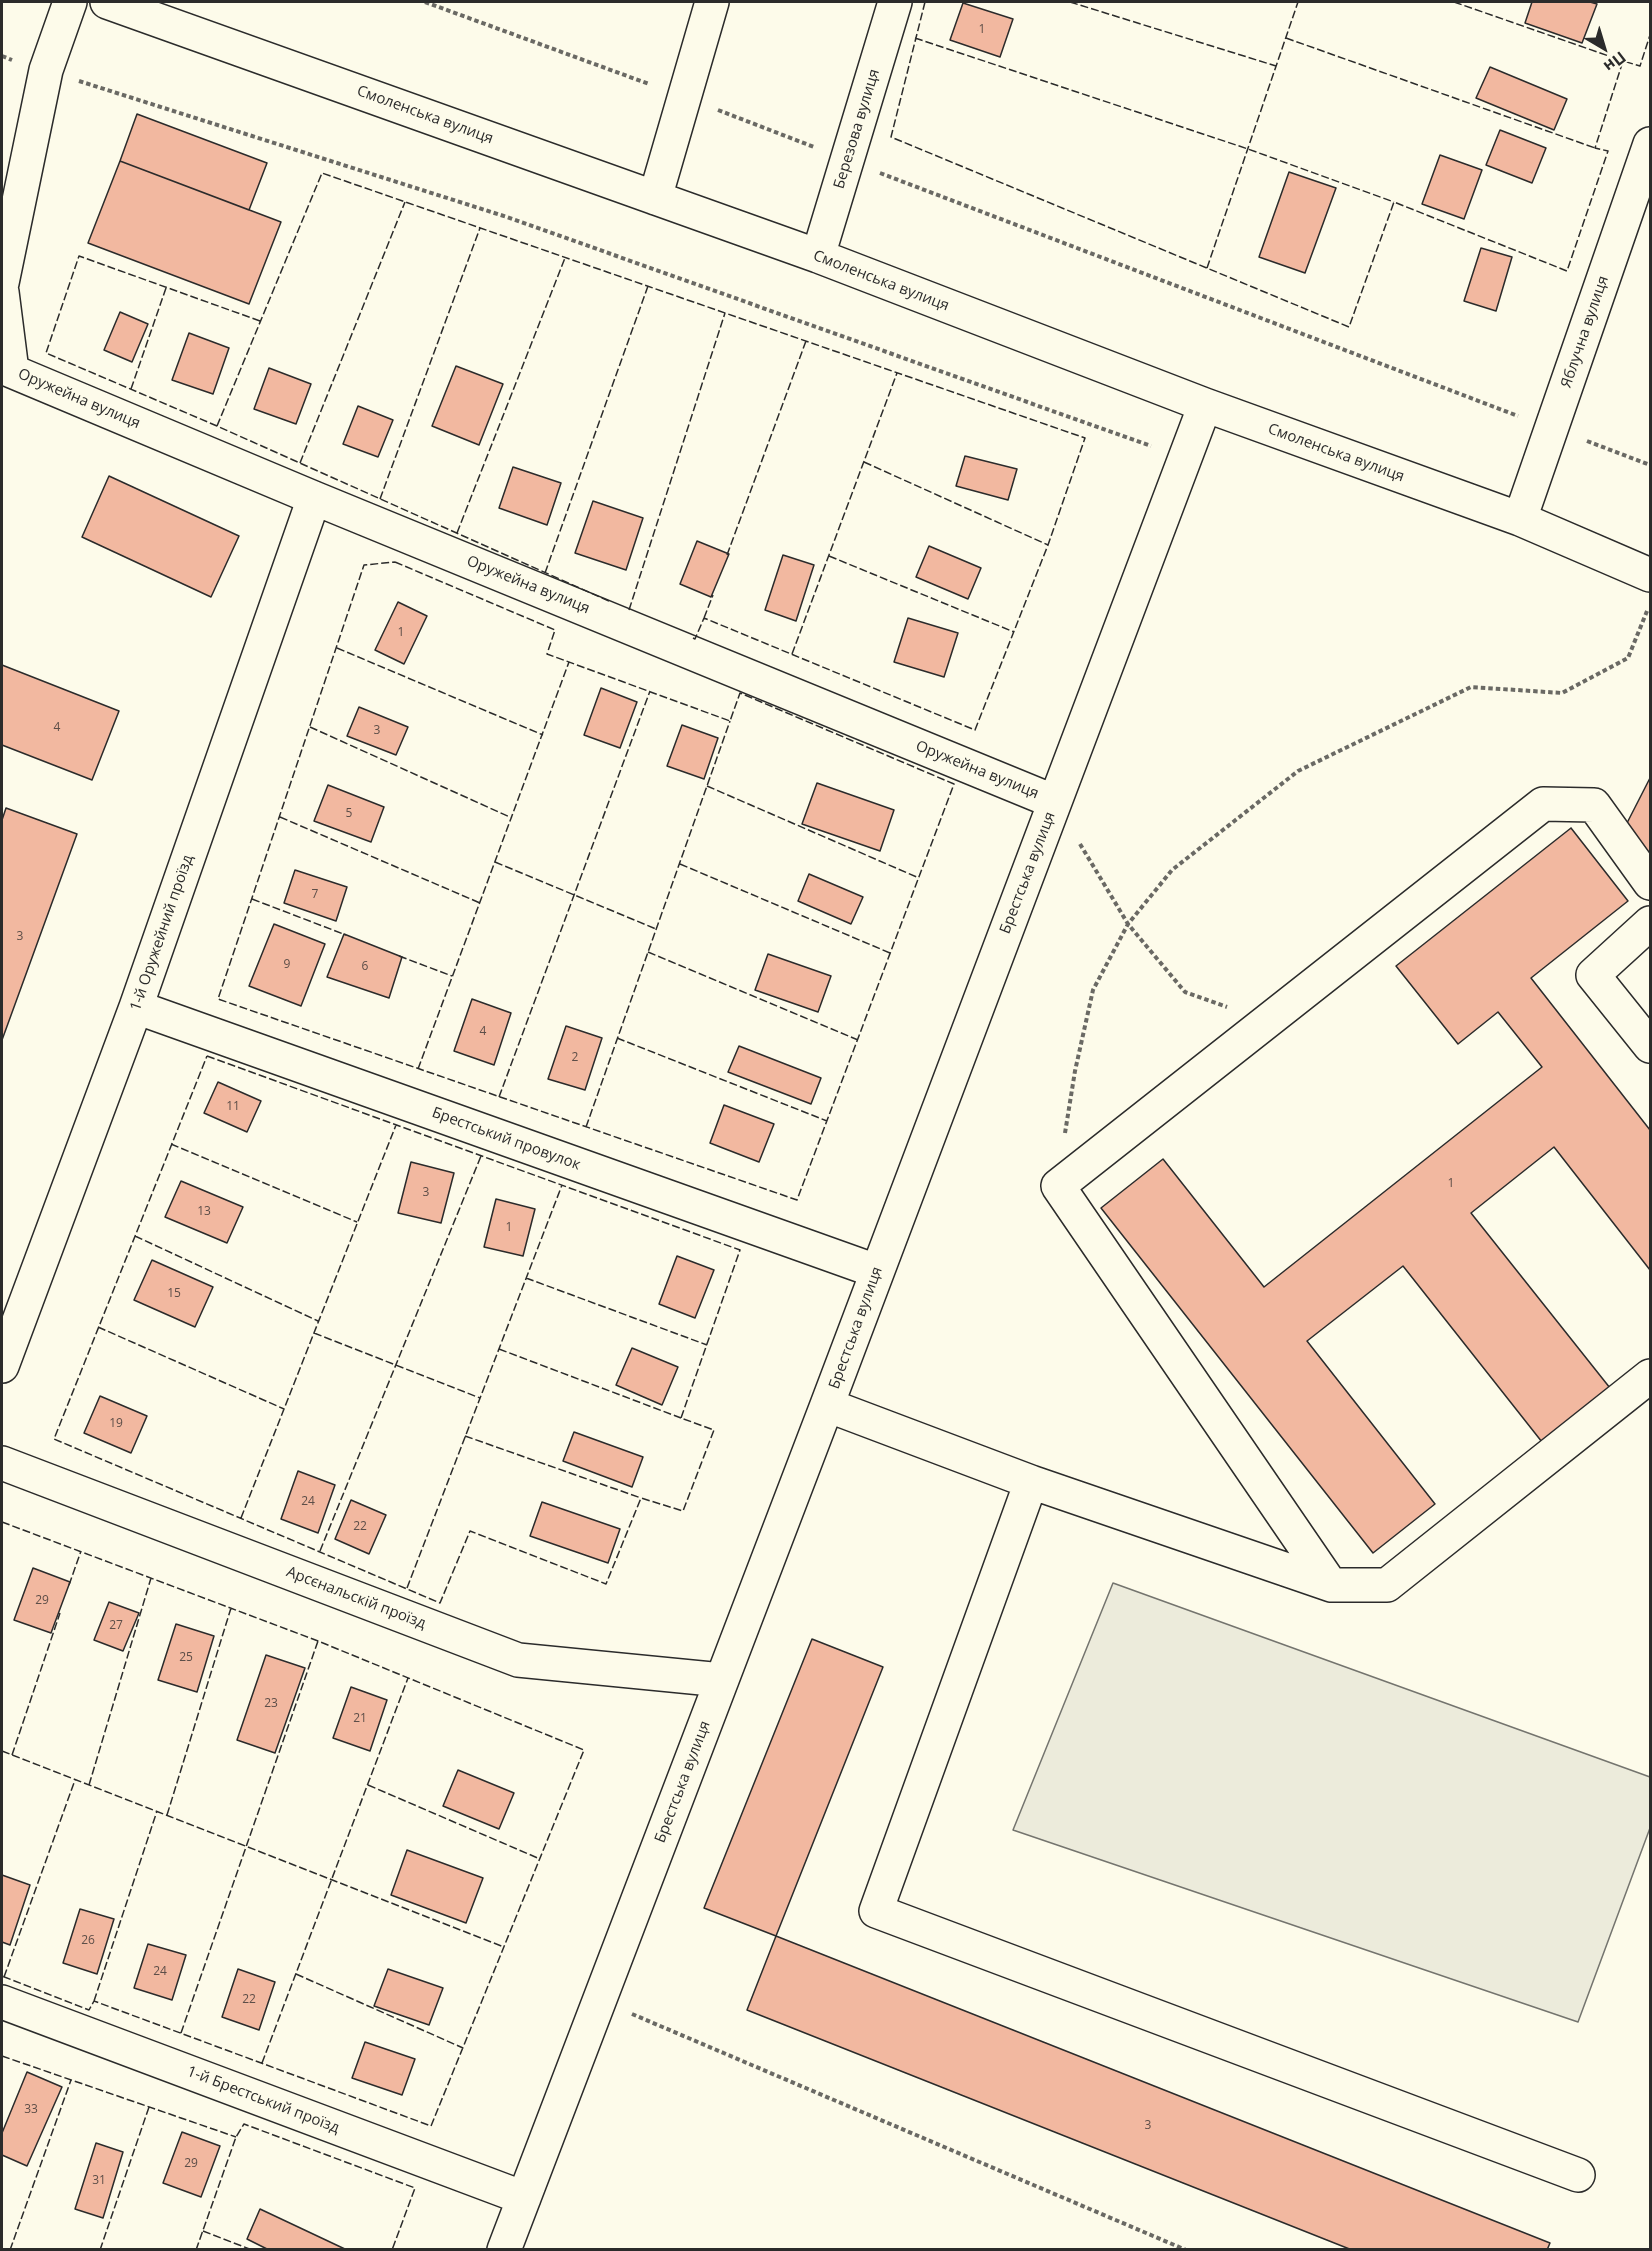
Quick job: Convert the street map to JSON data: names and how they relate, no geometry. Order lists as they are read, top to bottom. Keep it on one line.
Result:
{"streets":{"street":["Смоленська вулиця","Березова вулиця","Яблучна вулиця","Оружейна вулиця","Брестська вулиця","1-й Оружейний проїзд","Брестський провулок","Арсєнальскій проїзд","1-й Брестський проїзд"]},"crossings":[["Смоленська вулиця","Березова вулиця"],["Смоленська вулиця","Яблучна вулиця"],["Смоленська вулиця","Брестська вулиця"],["Оружейна вулиця","Брестська вулиця"],["Оружейна вулиця","1-й Оружейний проїзд"],["Брестська вулиця","Брестський провулок"],["Брестська вулиця","Арсєнальскій проїзд"],["Брестська вулиця","1-й Брестський проїзд"],["1-й Оружейний проїзд","Брестський провулок"]],"house_numbers":["1","1","4","3","5","7","3","9","6","4","2","11","1","3","13","1","15","19","24","22","29","27","25","23","21","26","24","22","33","3","29","31"],"north":"bottom right"}
